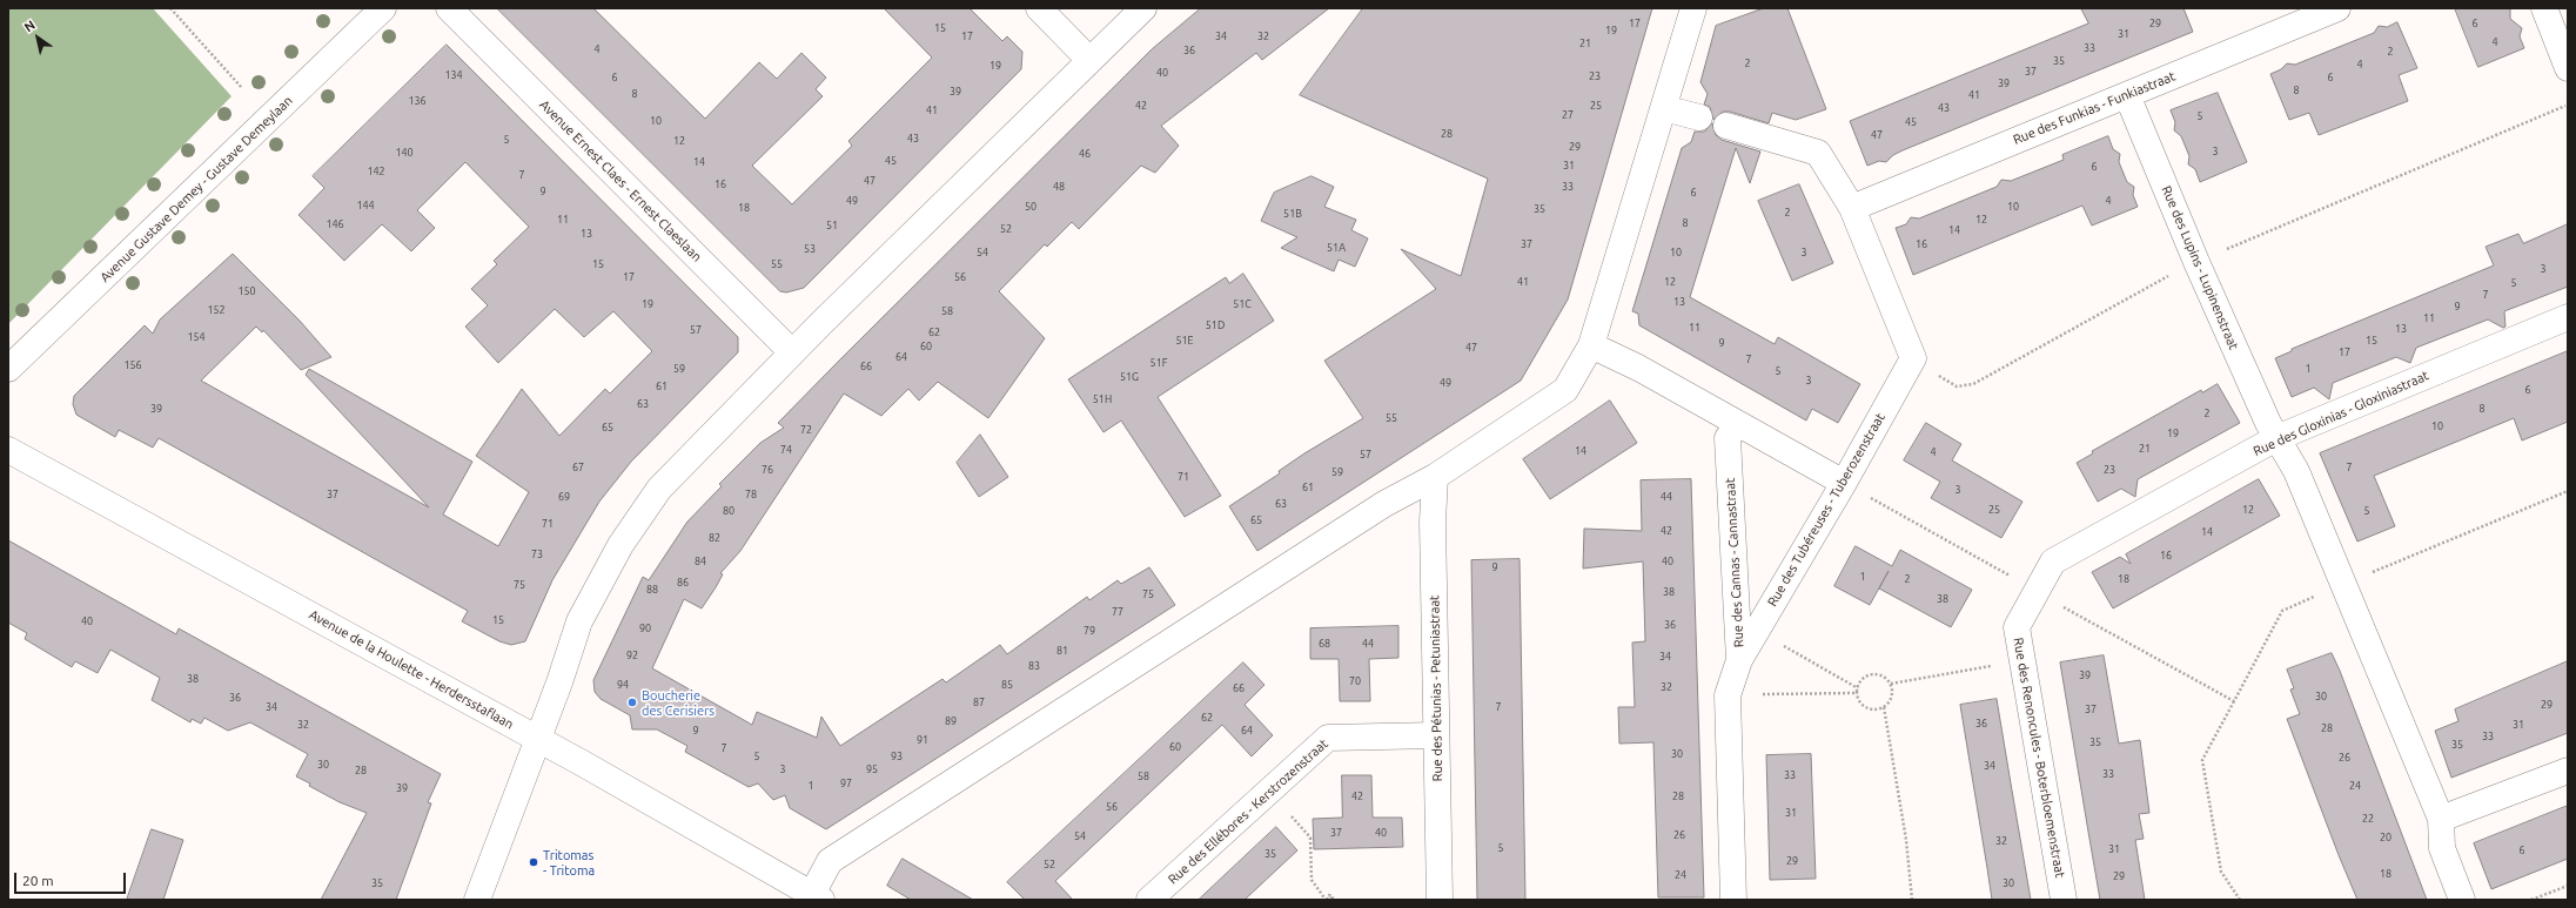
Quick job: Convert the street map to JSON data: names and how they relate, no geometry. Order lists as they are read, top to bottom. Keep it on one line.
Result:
{"streets":{"street":["Rue des Funkias - Funkiastraat","Avenue Ernest Claes - Ernest Claeslaan","Avenue Gustave Demey - Gustave Demeylaan","Rue des Lupins - Lupinenstraat","Rue des Gloxinias - Gloxiniastraat","Rue des Tubéreuses - Tuberozenstraat","Rue des Cannas - Cannastraat","Avenue de la Houlette - Herdersstaflaan","Rue des Pétunias - Petuniastraat","Rue des Renoncules - Boterbloemenstraat","Rue des Ellébores - Kerstrozenstraat"]},"crossings":[["Rue des Funkias - Funkiastraat","Rue des Lupins - Lupinenstraat"],["Rue des Funkias - Funkiastraat","Rue des Tubéreuses - Tuberozenstraat"],["Rue des Lupins - Lupinenstraat","Rue des Gloxinias - Gloxiniastraat"],["Rue des Gloxinias - Gloxiniastraat","Rue des Renoncules - Boterbloemenstraat"],["Rue des Tubéreuses - Tuberozenstraat","Rue des Cannas - Cannastraat"],["Rue des Pétunias - Petuniastraat","Rue des Ellébores - Kerstrozenstraat"]],"places":["Boucherie des Cerisiers","Tritomas - Tritoma"],"house_numbers":["17","29","6","15","19","31","17","34","32","4","21","33","4","36","2","35","2","4","19","37","40","134","23","6","6","39","8","39","8","41","136","42","25","43","41","27","5","10","45","28","47","43","5","12","29","3","140","46","45","14","31","6","142","7","47","16","48","33","9","6","49","4","144","50","10","18","35","2","51B","11","12","8","146","51","52","14","13","37","16","51A","53","54","10","3","15","55","3","17","56","41","12","5","150","7","13","19","51C","9","152","58","11","51D","11","13","57","62","154","51E","15","9","60","47","17","64","7","51F","156","66","59","1","5","51G","3","49","61","6","51H","63","39","8","2","55","10","65","72","19","21","74","14","4","57","67","7","76","23","59","71","61","3","37","78","69","44","63","25","12","80","5","65","71","42","14","82","73","16","84","40","9","1","2","18","86","75","88","38","75","38","77","15","40","36","90","79","68","44","81","92","34","83","39","38","70","94","85","32","66","30","36","87","29","34","7","37","62","89","36","32","31","28","9","64","33","91","35","35","60","7","30","5","93","26","30","34","3","95","28","33","33","58","97","1","24","39","42","28","56","31","22","37","40","26","54","20","32","5","31","6","35","29","52","18","24","29","35","30"],"scale_bar":"20 m","north":"top left"}
